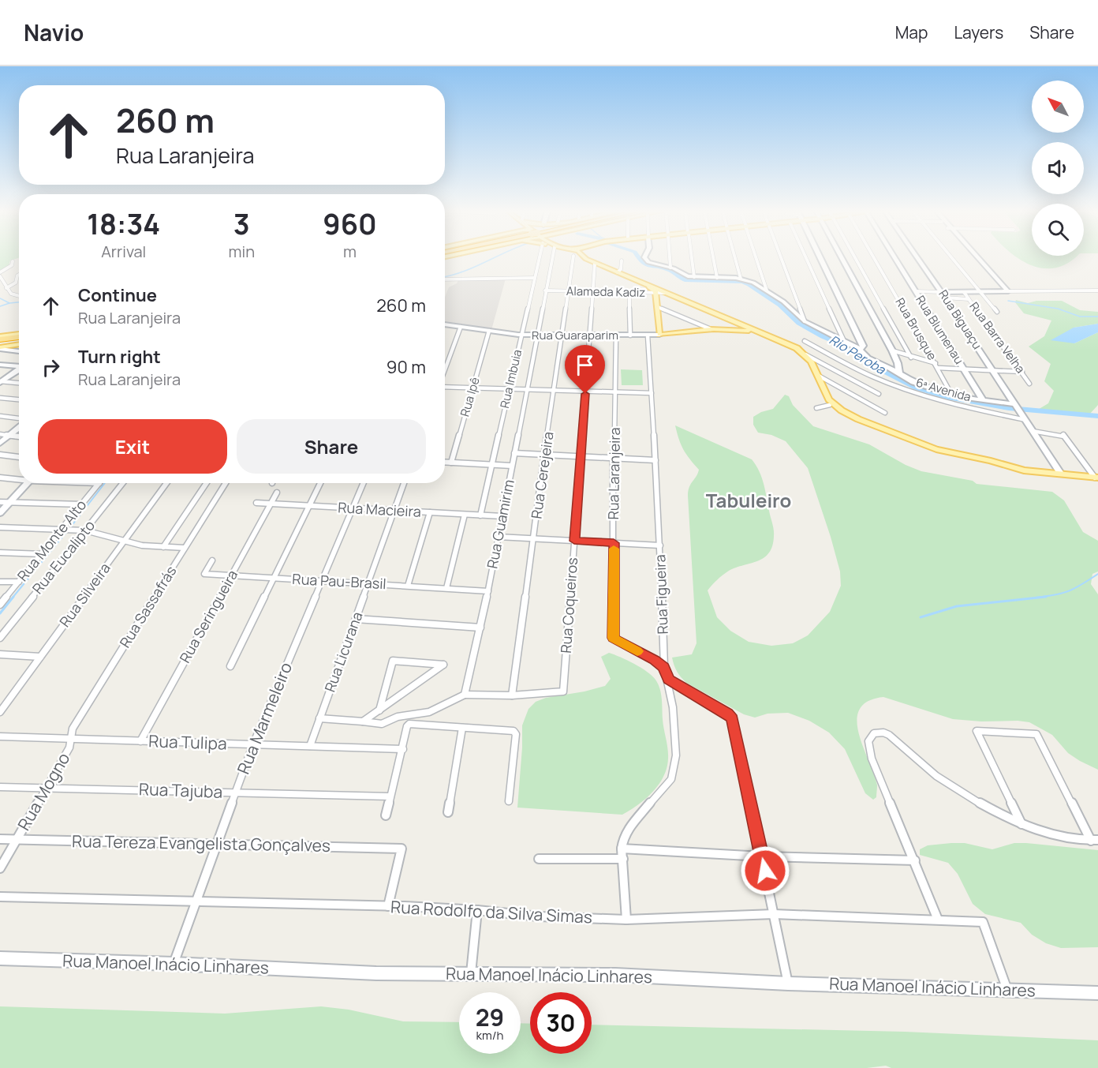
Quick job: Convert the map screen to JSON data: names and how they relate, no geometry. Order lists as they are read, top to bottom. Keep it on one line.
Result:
{"streets":{"main road":["Rua Guaraparim"],"street":["Alameda Kadiz","Rua Biguaçu","Rua Brusque","Rua Blumenau","Rua Barra Velha","Rua Imbuia","6ª Avenida","Rua Ipê","Rua Laranjeira","Rua Cerejeira","Rua Macieira","Rua Guamirim","Rua Monte Alto","Rua Eucalipto","Rua Pau-Brasil","Rua Figueira","Rua Silveira","Rua Coqueiros","Rua Sassafrás","Rua Seringueira","Rua Licurana","Rua Marmeleiro","Rua Tulipa","Rua Tajuba","Rua Mogno","Rua Tereza Evangelista Gonçalves","Rua Rodolfo da Silva Simas","Rua Manoel Inácio Linhares"]},"crossings":[["Alameda Kadiz","Rua Cerejeira"],["Alameda Kadiz","Rua Guamirim"],["Alameda Kadiz","Rua Coqueiros"],["Rua Biguaçu","6ª Avenida"],["Rua Brusque","6ª Avenida"],["Rua Blumenau","6ª Avenida"],["Rua Guaraparim","Rua Imbuia"],["Rua Guaraparim","Rua Ipê"],["Rua Guaraparim","Rua Laranjeira"],["Rua Guaraparim","Rua Cerejeira"],["Rua Guaraparim","Rua Guamirim"],["Rua Guaraparim","Rua Figueira"],["Rua Guaraparim","Rua Coqueiros"],["Rua Imbuia","Rua Macieira"],["Rua Laranjeira","Rua Figueira"],["Rua Cerejeira","Rua Coqueiros"],["Rua Macieira","Rua Guamirim"],["Rua Macieira","Rua Seringueira"],["Rua Macieira","Rua Licurana"],["Rua Macieira","Rua Marmeleiro"],["Rua Guamirim","Rua Pau-Brasil"],["Rua Pau-Brasil","Rua Seringueira"],["Rua Pau-Brasil","Rua Licurana"],["Rua Pau-Brasil","Rua Marmeleiro"],["Rua Figueira","Rua Rodolfo da Silva Simas"],["Rua Sassafrás","Rua Tulipa"],["Rua Sassafrás","Rua Mogno"],["Rua Seringueira","Rua Tulipa"],["Rua Licurana","Rua Tulipa"],["Rua Marmeleiro","Rua Tulipa"],["Rua Marmeleiro","Rua Tajuba"],["Rua Marmeleiro","Rua Tereza Evangelista Gonçalves"],["Rua Marmeleiro","Rua Rodolfo da Silva Simas"],["Rua Marmeleiro","Rua Manoel Inácio Linhares"],["Rua Tulipa","Rua Mogno"],["Rua Tajuba","Rua Mogno"],["Rua Mogno","Rua Tereza Evangelista Gonçalves"],["Rua Tereza Evangelista Gonçalves","Rua Rodolfo da Silva Simas"],["Rua Rodolfo da Silva Simas","Rua Manoel Inácio Linhares"]],"districts":["Tabuleiro"],"water":["Rio Peroba"],"north":"top left","page":{"header":"Navio","nav":["Map","Layers","Share"],"turn":["260 m","Rua Laranjeira"],"eta":["18:34","Arrival","3","min","960","m"],"list":[{"name":"Continue","note":"Rua Laranjeira","value":"260 m"},{"name":"Turn right","note":"Rua Laranjeira","value":"90 m"}],"buttons":["Exit","Share"],"speed":"29 km/h","limit":"30"}}
